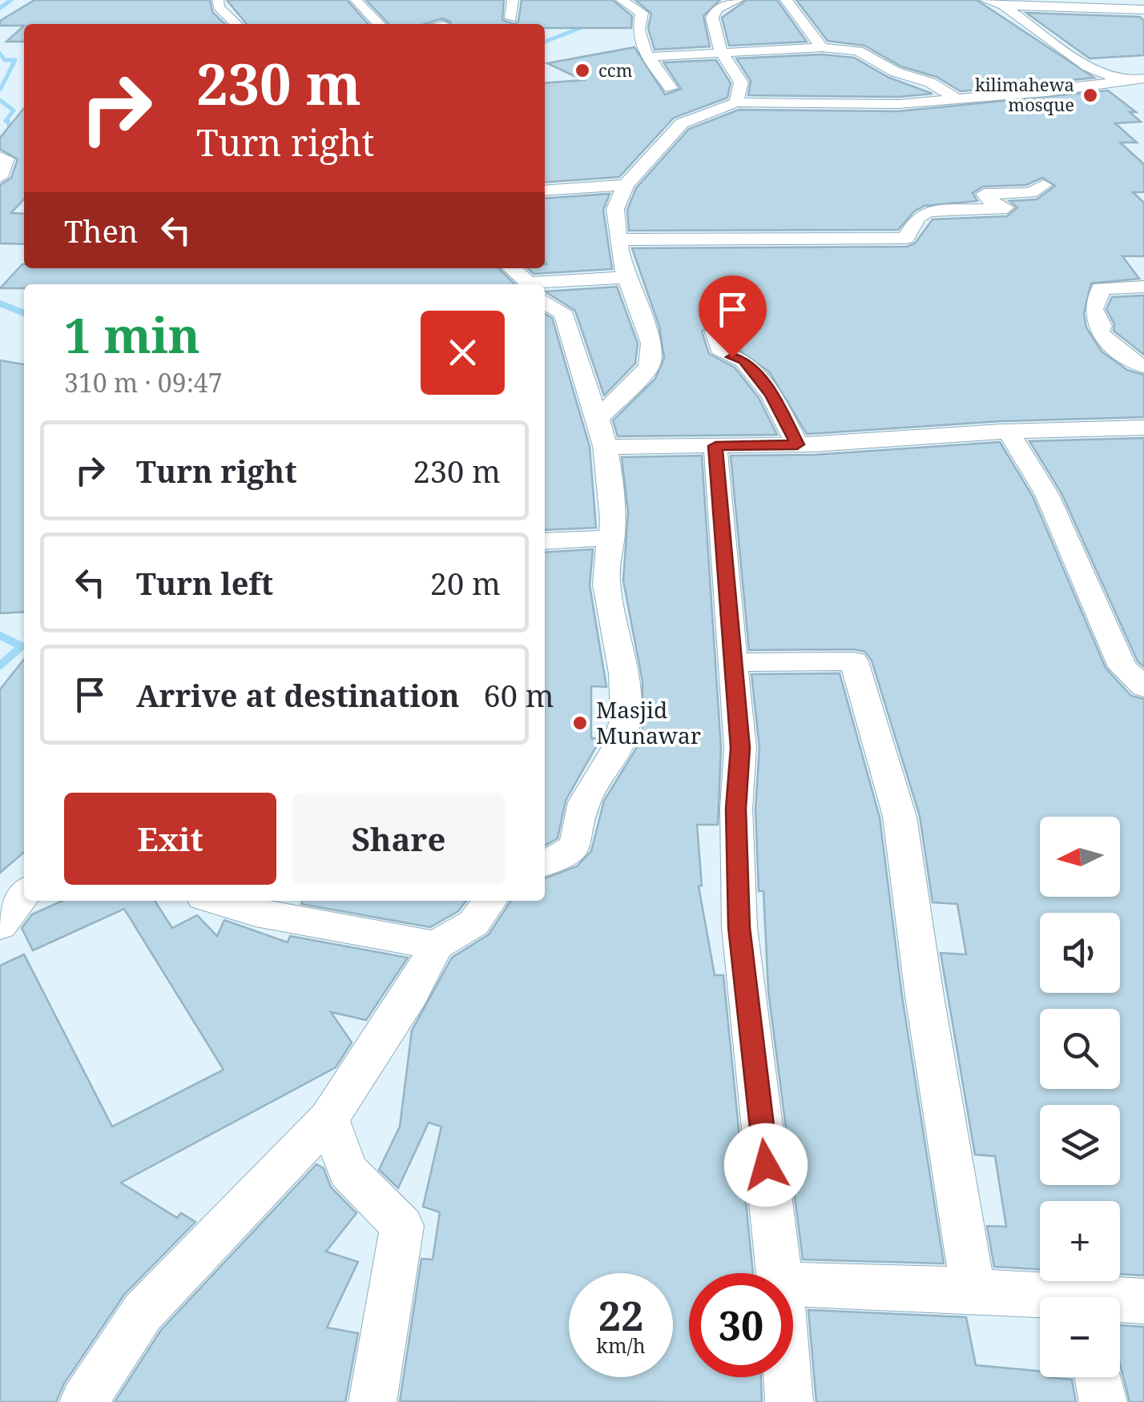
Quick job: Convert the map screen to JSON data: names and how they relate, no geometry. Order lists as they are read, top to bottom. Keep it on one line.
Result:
{"places":["ccm","kilimahewa mosque","Masjid Munawar"],"north":"left","page":{"turn":["230 m","Turn right"],"then":"Then","heading":["1 min","310 m · 09:47"],"list":[{"name":"Turn right","value":"230 m"},{"name":"Turn left","value":"20 m"},{"name":"Arrive at destination","value":"60 m"}],"buttons":["Exit","Share"],"map_buttons":["+","−"],"speed":"22 km/h","limit":"30"}}
